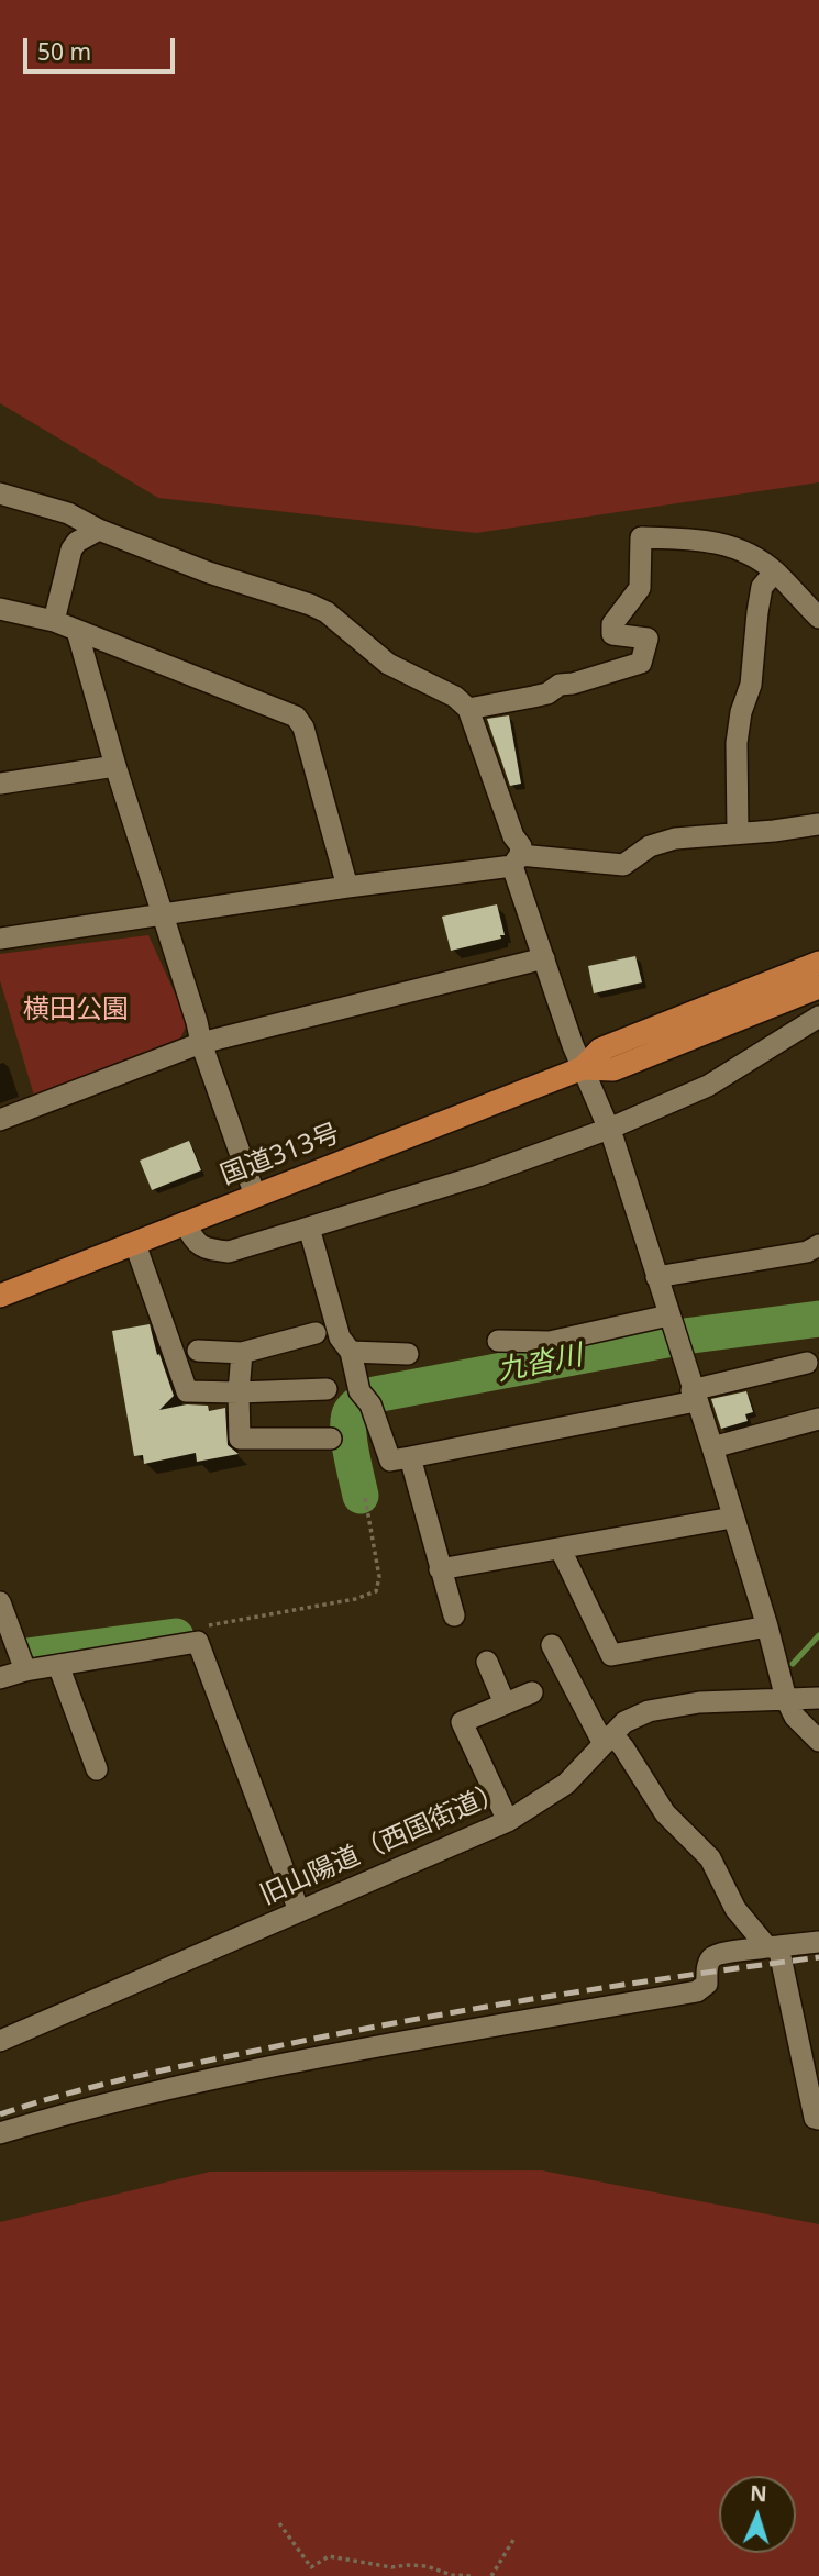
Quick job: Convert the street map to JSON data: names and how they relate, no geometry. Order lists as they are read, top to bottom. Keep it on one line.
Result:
{"streets":{"highway":["国道313号"],"street":["旧山陽道（西国街道）"]},"water":["九沓川"],"parks":["横田公園"],"scale_bar":"50 m","north":"top"}
